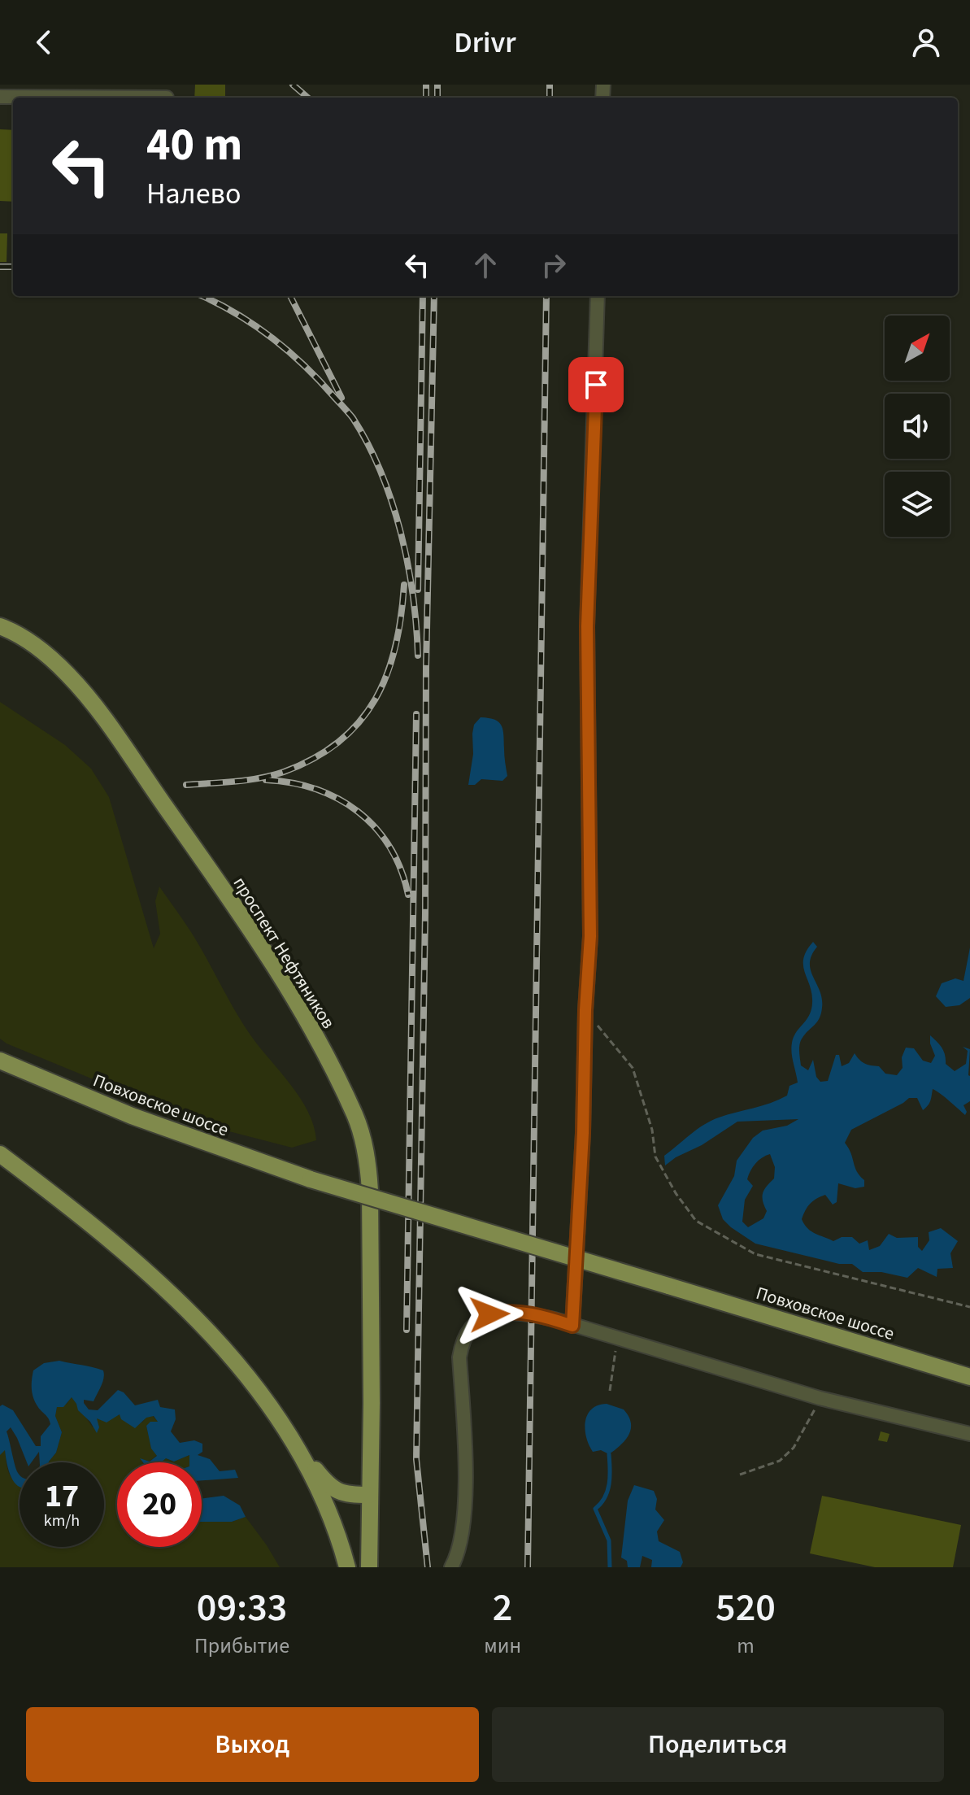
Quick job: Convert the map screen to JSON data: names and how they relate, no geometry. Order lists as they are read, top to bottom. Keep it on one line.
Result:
{"streets":{"main road":["проспект Нефтяников","Повховское шоссе"]},"north":"top right","page":{"header":"Drivr","turn":["40 m","Налево"],"speed":"17 km/h","limit":"20","eta":["09:33","Прибытие","2","мин","520","m"],"buttons":["Выход","Поделиться"]}}
